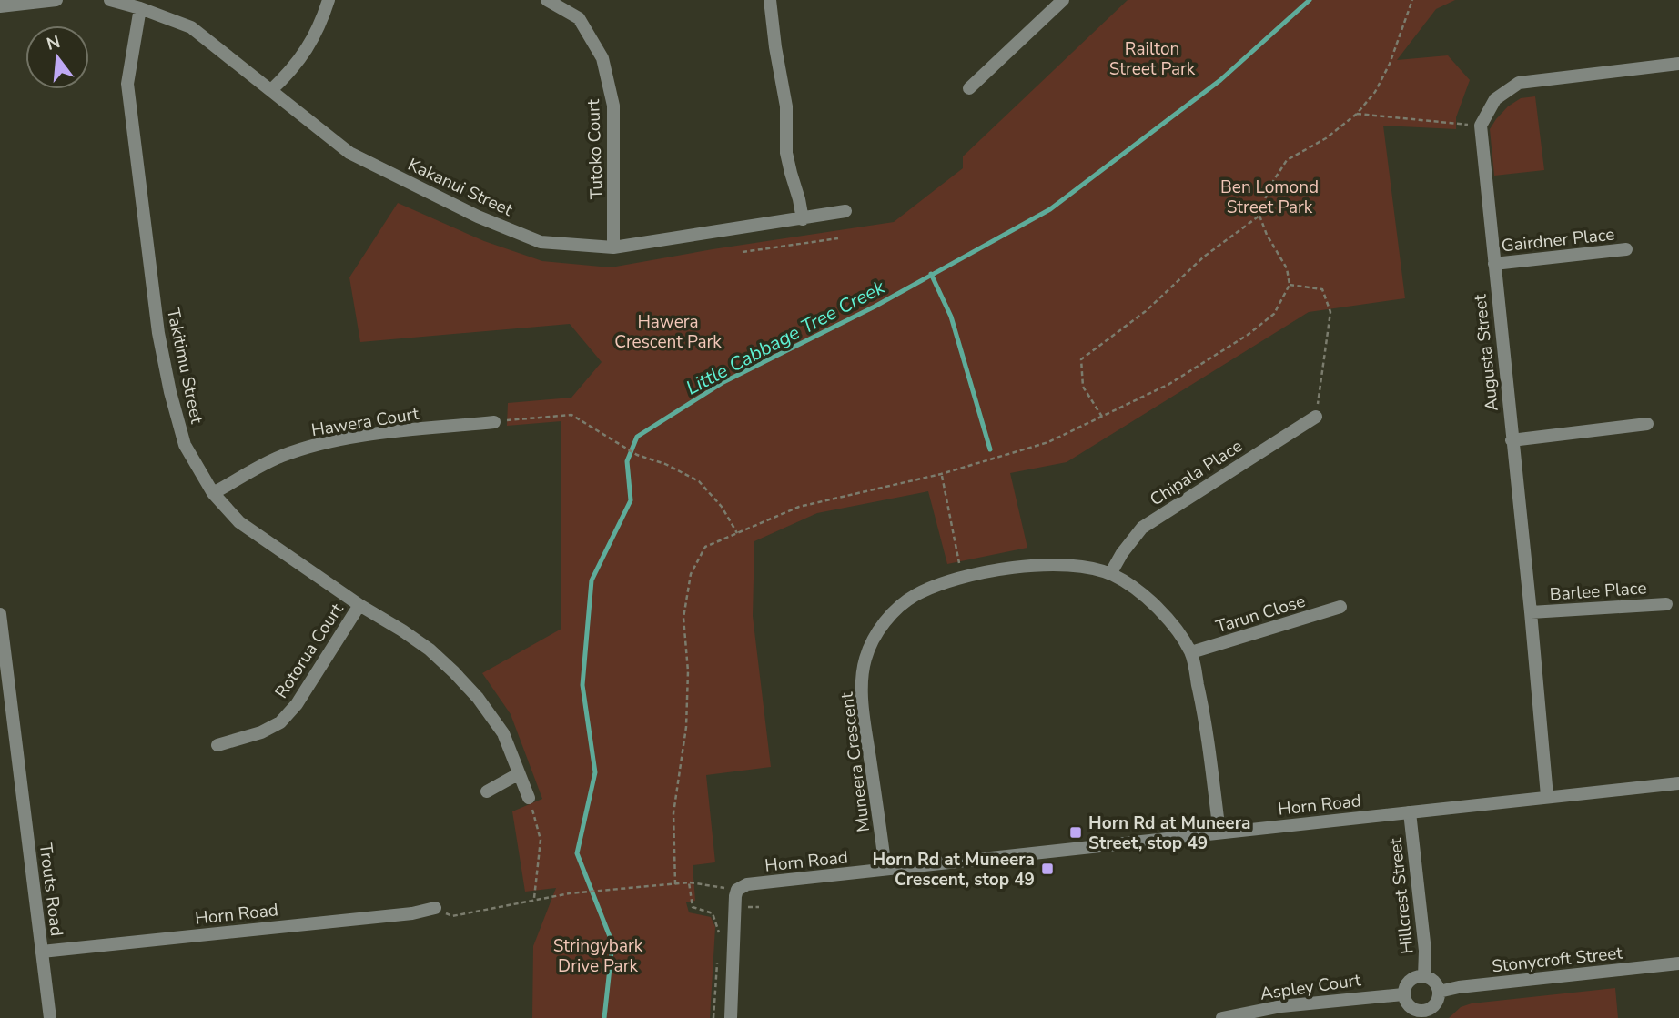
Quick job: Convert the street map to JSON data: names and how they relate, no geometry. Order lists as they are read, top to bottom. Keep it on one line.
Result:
{"streets":{"street":["Tutoko Court","Kakanui Street","Gairdner Place","Augusta Street","Takitimu Street","Hawera Court","Chipala Place","Barlee Place","Tarun Close","Rotorua Court","Muneera Crescent","Horn Road","Trouts Road","Hillcrest Street","Stonycroft Street","Aspley Court"]},"crossings":[["Tutoko Court","Kakanui Street"],["Kakanui Street","Takitimu Street"],["Gairdner Place","Augusta Street"],["Augusta Street","Barlee Place"],["Augusta Street","Horn Road"],["Takitimu Street","Hawera Court"],["Takitimu Street","Rotorua Court"],["Chipala Place","Muneera Crescent"],["Tarun Close","Muneera Crescent"],["Muneera Crescent","Horn Road"],["Horn Road","Trouts Road"],["Horn Road","Hillcrest Street"],["Hillcrest Street","Stonycroft Street"],["Hillcrest Street","Aspley Court"],["Stonycroft Street","Aspley Court"]],"water":["Little Cabbage Tree Creek"],"parks":["Railton Street Park","Ben Lomond Street Park","Hawera Crescent Park","Stringybark Drive Park"],"places":{"transit":["Horn Rd at Muneera Street, stop 49","Horn Rd at Muneera Crescent, stop 49"]},"north":"top"}
